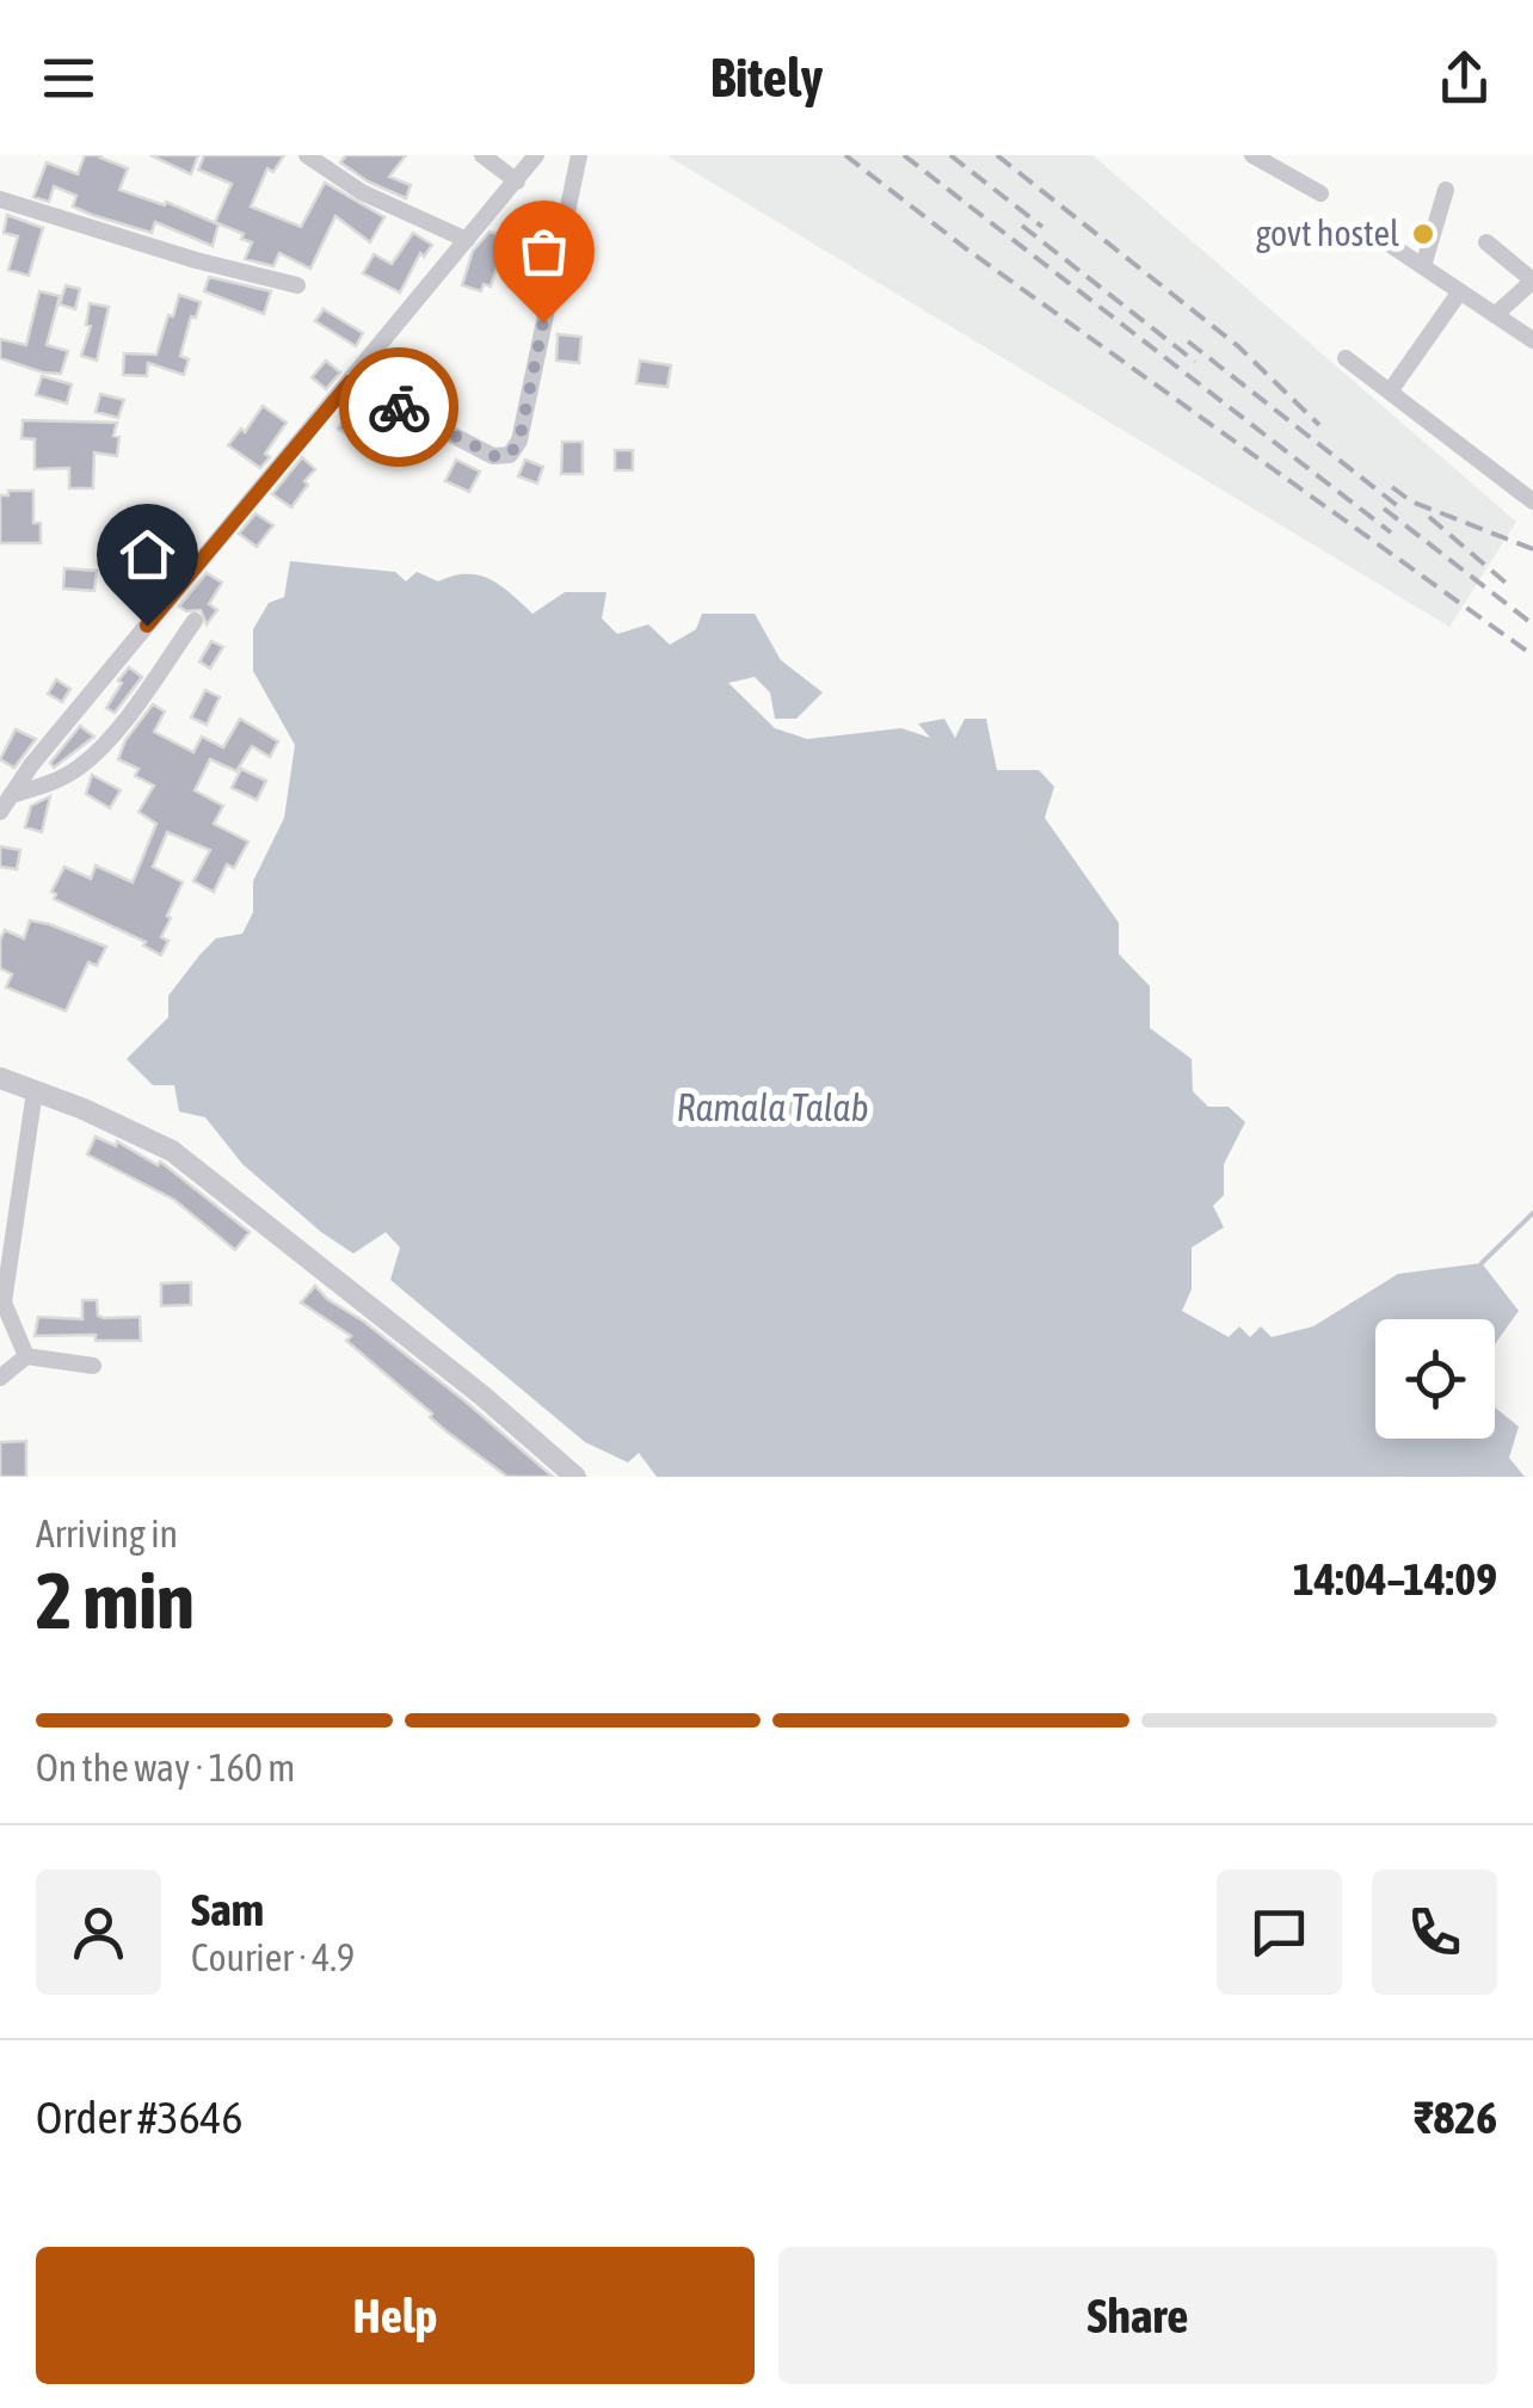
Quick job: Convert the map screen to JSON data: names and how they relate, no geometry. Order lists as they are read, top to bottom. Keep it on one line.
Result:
{"water":["Ramala Talab"],"places":["govt hostel"],"page":{"header":"Bitely","heading":["2 min","Arriving in","14:04–14:09"],"panel":["Sam","Courier · 4.9","Order #3646","₹826"],"bar":"On the way · 160 m","buttons":["Help","Share"]}}
